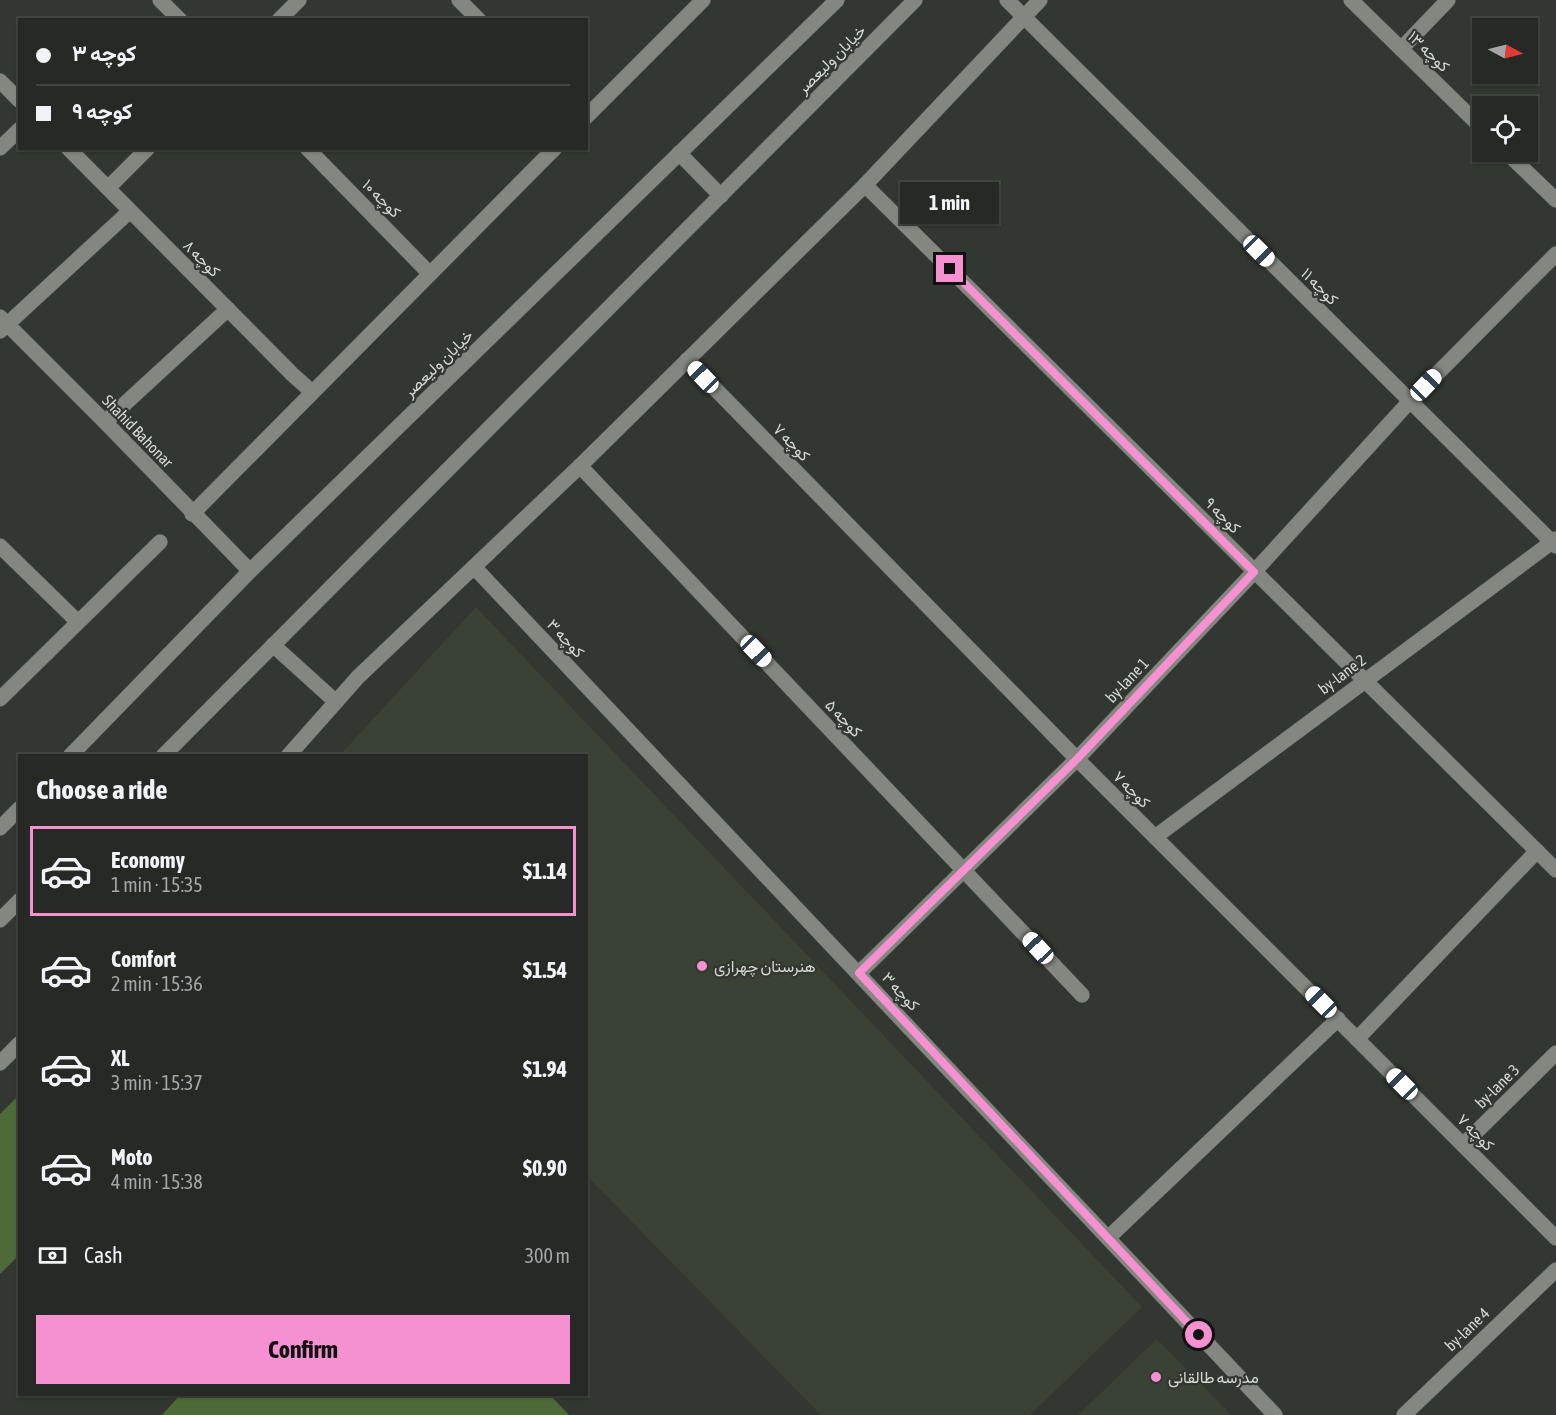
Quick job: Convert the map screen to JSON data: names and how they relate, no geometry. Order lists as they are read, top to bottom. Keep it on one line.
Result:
{"streets":{"street":["کوچه ۱۳","خیابان ولیعصر","کوچه ۱۰","کوچه ۸","کوچه ۱۱","Shahid Bahonar","کوچه ۷","کوچه ۹","کوچه ۳","by-lane 2","by-lane 1","کوچه ۵","by-lane 3","by-lane 4"]},"crossings":[["خیابان ولیعصر","Shahid Bahonar"],["کوچه ۱۱","by-lane 2"],["کوچه ۱۱","by-lane 1"],["کوچه ۷","by-lane 2"],["کوچه ۷","by-lane 1"],["کوچه ۷","by-lane 3"],["کوچه ۹","by-lane 2"],["کوچه ۹","by-lane 1"],["کوچه ۳","by-lane 1"],["by-lane 1","کوچه ۵"]],"places":["هنرستان چهرازی","مدرسه طالقانی"],"north":"right","page":{"banner":["کوچه ۳","کوچه ۹"],"bubble":"1 min","heading":"Choose a ride","list":[{"name":"Economy","note":"1 min · 15:35","value":"$1.14"},{"name":"Comfort","note":"2 min · 15:36","value":"$1.54"},{"name":"XL","note":"3 min · 15:37","value":"$1.94"},{"name":"Moto","note":"4 min · 15:38","value":"$0.90"}],"pay":["Cash","300 m"],"buttons":"Confirm"}}
